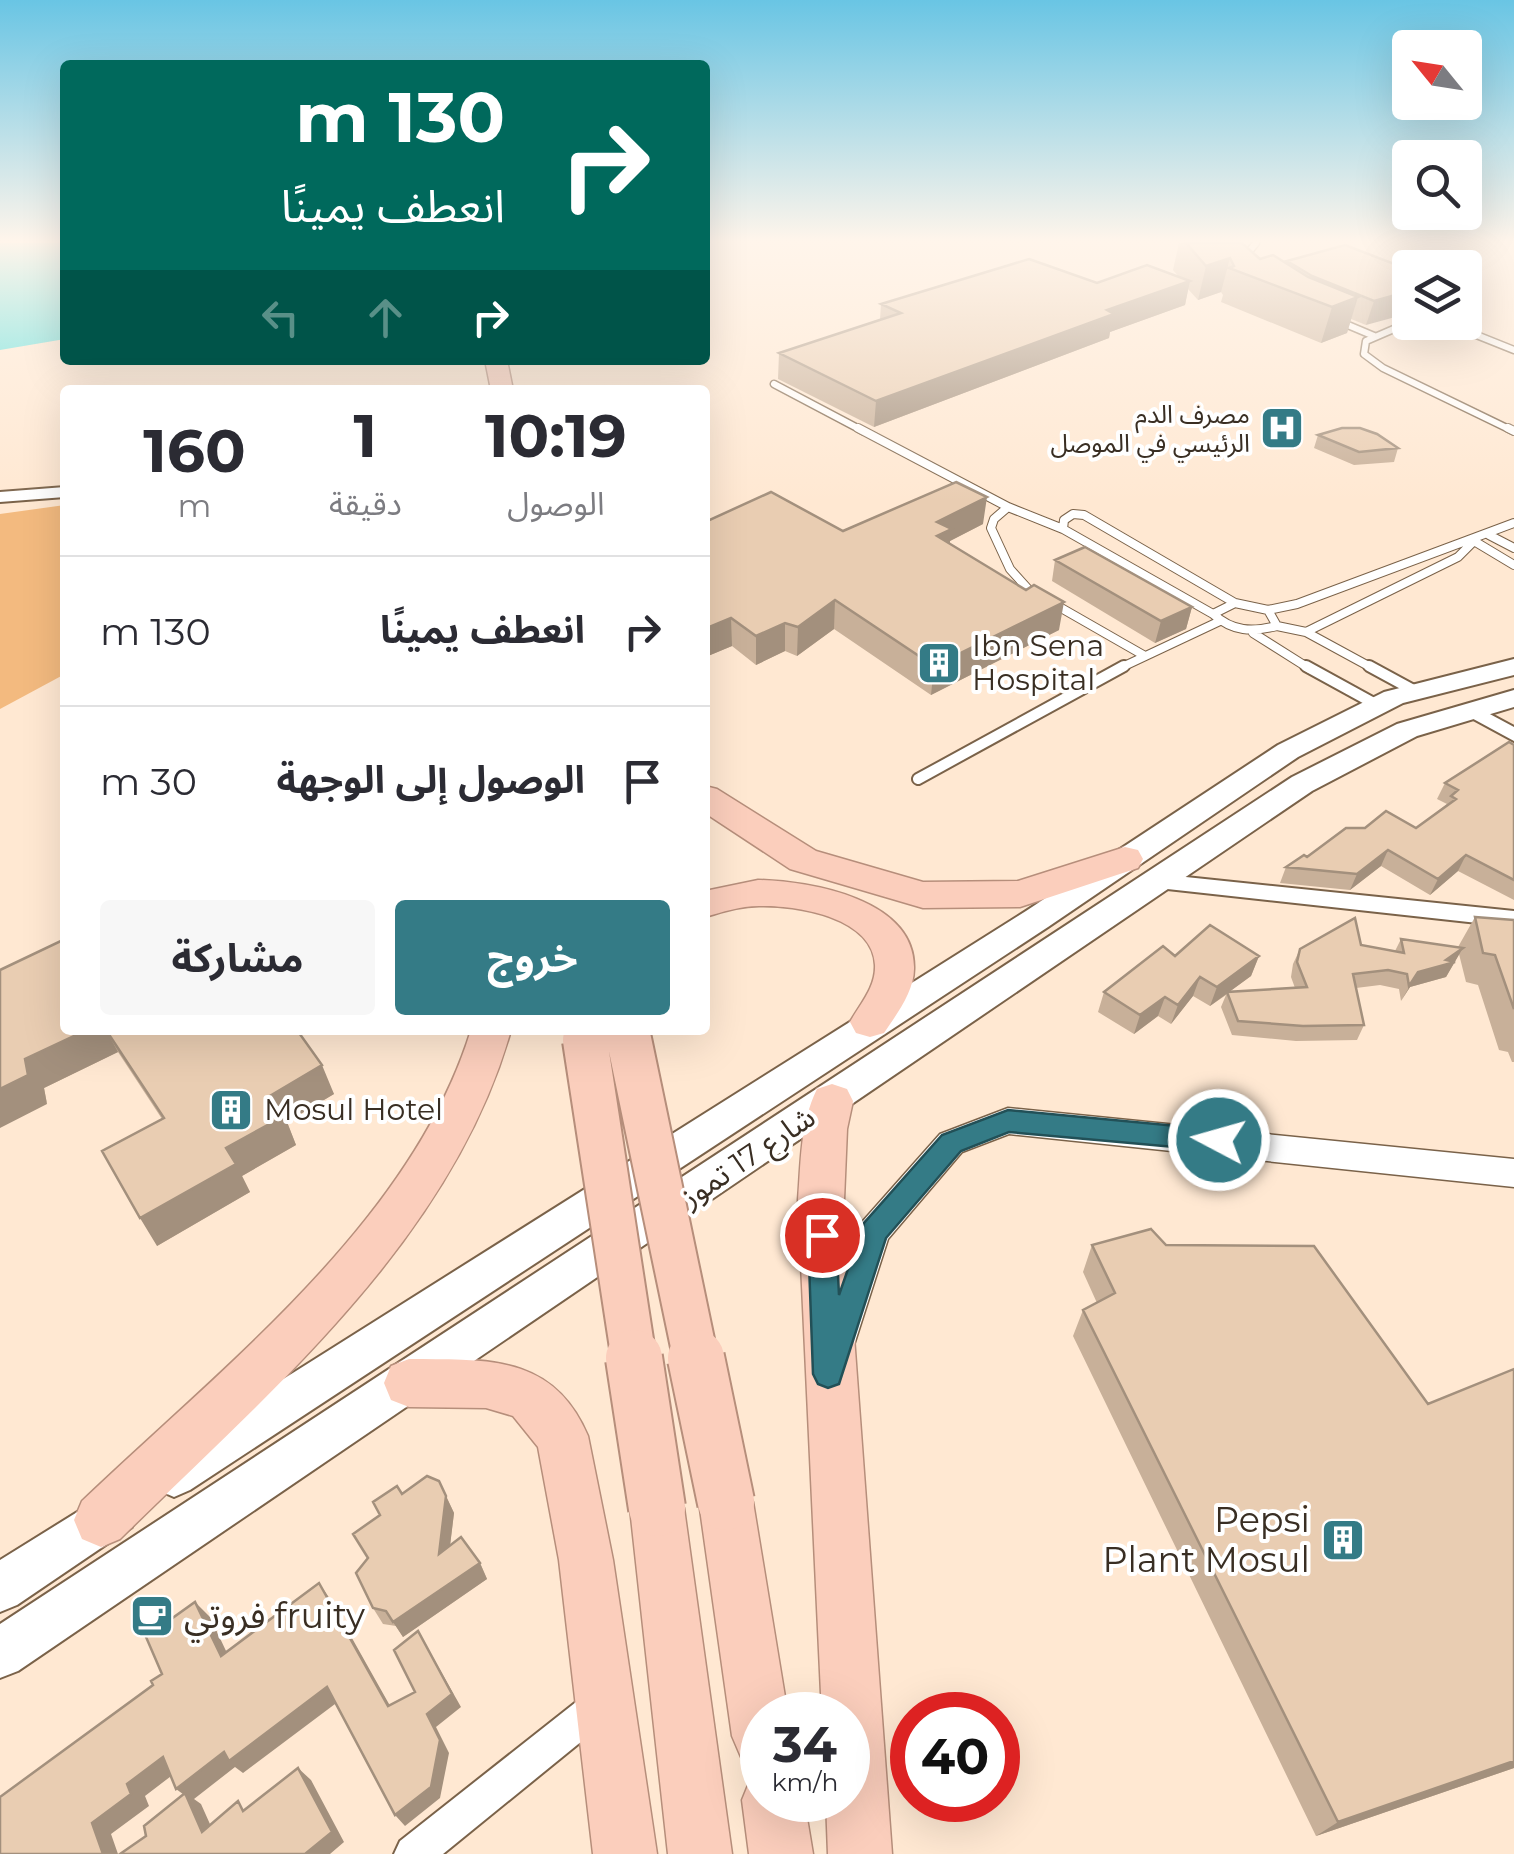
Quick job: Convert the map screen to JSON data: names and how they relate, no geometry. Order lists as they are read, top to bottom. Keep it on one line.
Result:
{"streets":{"main road":["شارع 17 تموز"]},"places":{"hospital":["مصرف الدم الرئيسي في الموصل"],"building":["Ibn Sena Hospital","Mosul Hotel","Pepsi Plant Mosul"],"cafe":["فروتي fruity"]},"north":"top left","page":{"turn":["130 m","انعطف يمينًا"],"eta":["10:19","الوصول","1","دقيقة","160","m"],"list":[{"name":"انعطف يمينًا","value":"130 m"},{"name":"الوصول إلى الوجهة","value":"30 m"}],"buttons":["خروج","مشاركة"],"speed":"34 km/h","limit":"40"}}
